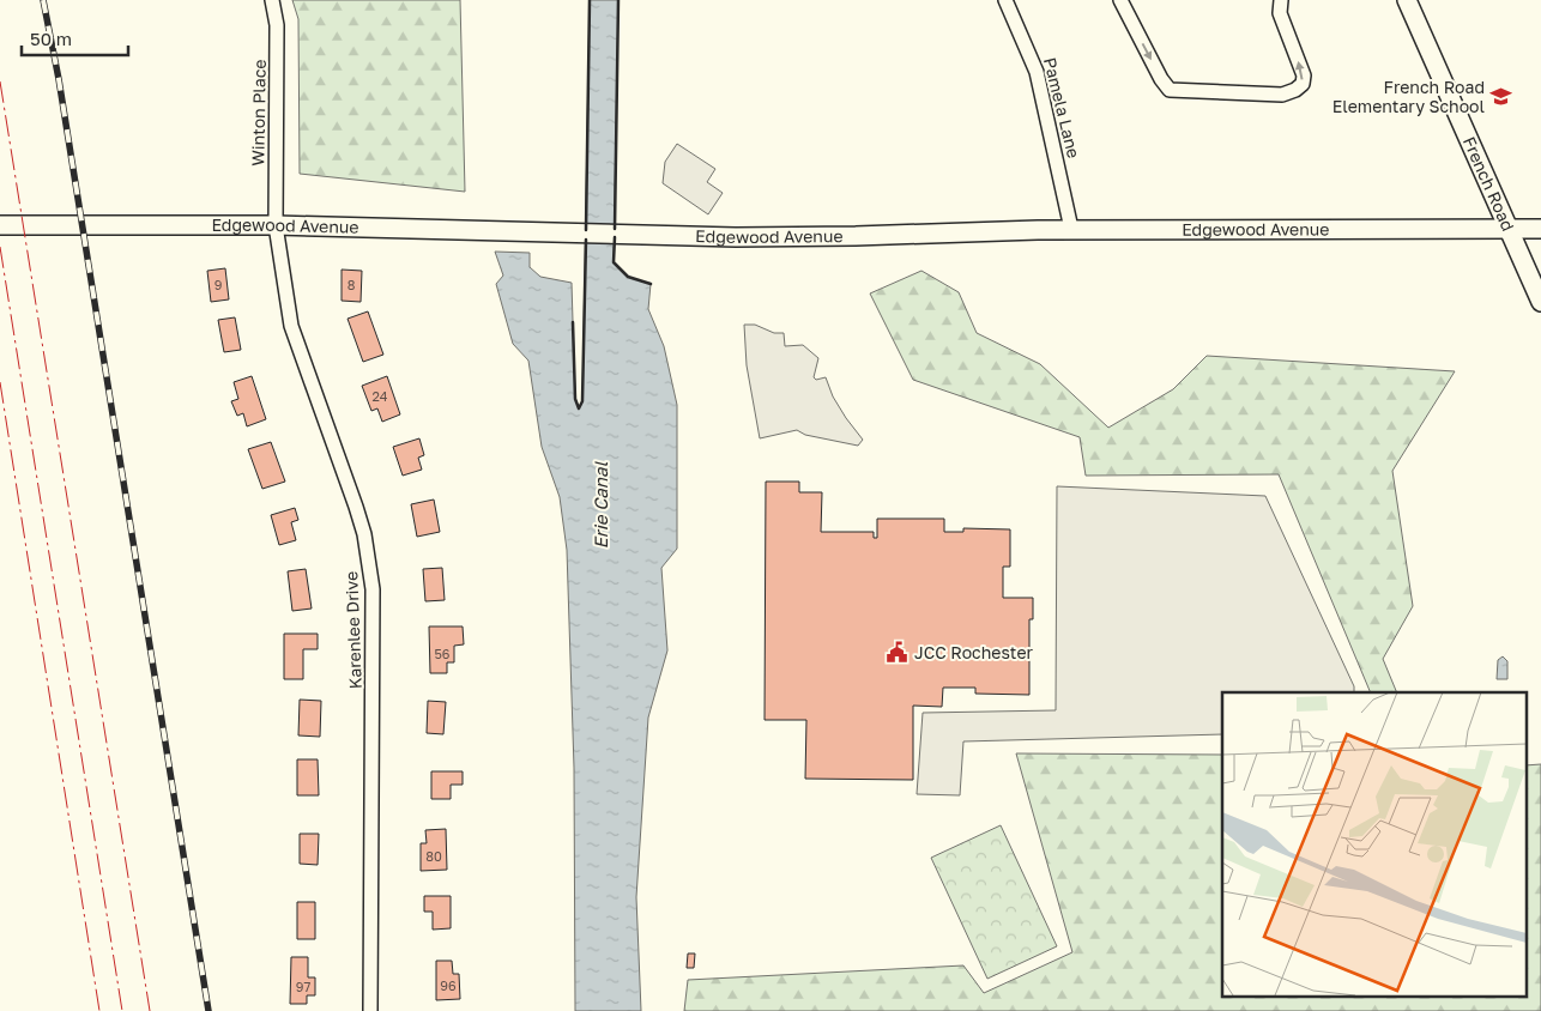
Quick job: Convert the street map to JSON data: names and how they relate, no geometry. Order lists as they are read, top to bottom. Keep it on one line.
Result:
{"streets":{"street":["Pamela Lane","Winton Place","French Road","Edgewood Avenue","Karenlee Drive"]},"crossings":[["Pamela Lane","Edgewood Avenue"],["Winton Place","Edgewood Avenue"],["Winton Place","Karenlee Drive"],["French Road","Edgewood Avenue"],["Edgewood Avenue","Karenlee Drive"]],"water":["Erie Canal"],"places":{"school or university":["French Road Elementary School"],"public building":["JCC Rochester"]},"house_numbers":["9","8","24","56","80","96","97"],"scale_bar":"50 m"}
